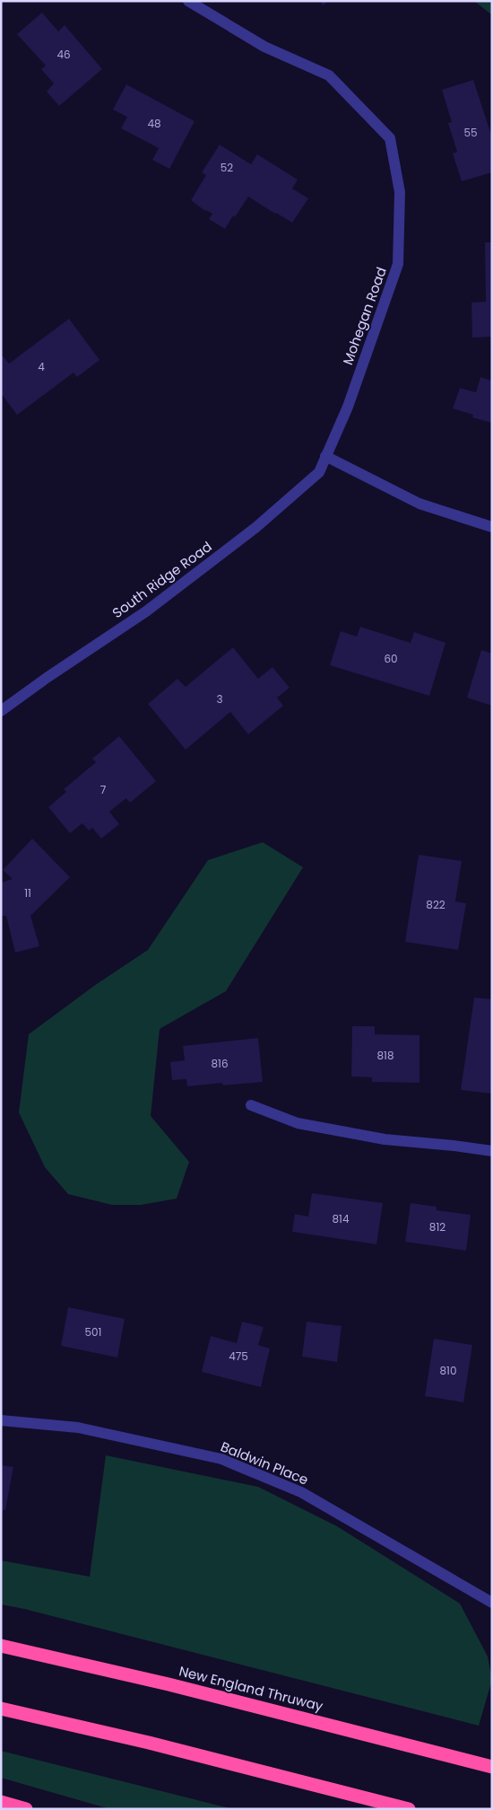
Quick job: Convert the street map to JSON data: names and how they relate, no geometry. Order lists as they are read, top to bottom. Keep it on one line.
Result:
{"streets":{"highway":["New England Thruway"],"street":["Mohegan Road","South Ridge Road","Baldwin Place"]},"crossings":[["Mohegan Road","South Ridge Road"]],"house_numbers":["46","48","55","52","4","60","3","7","11","822","818","816","814","812","501","475","810"]}
